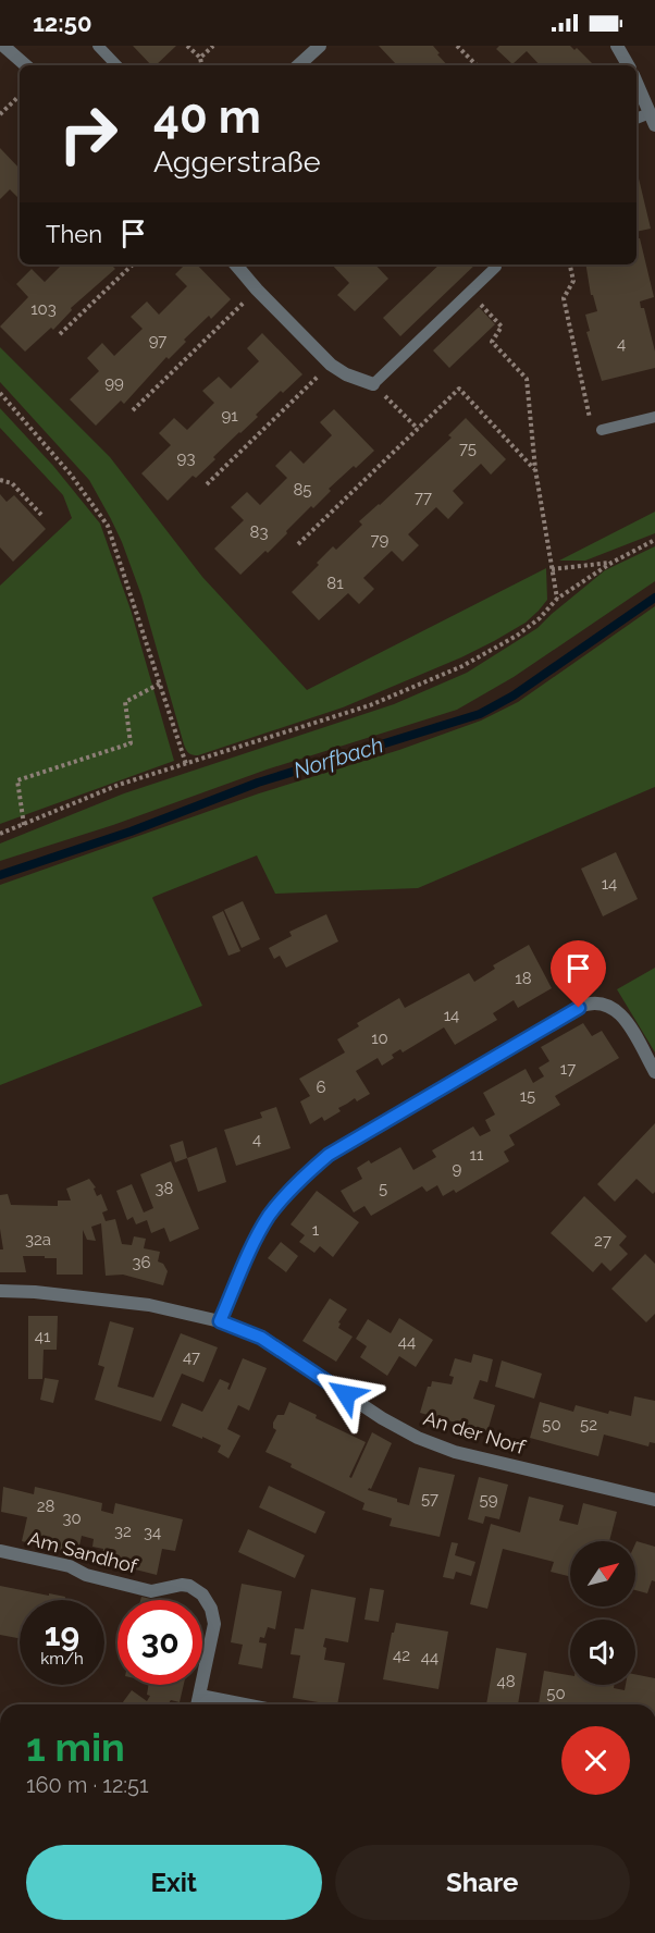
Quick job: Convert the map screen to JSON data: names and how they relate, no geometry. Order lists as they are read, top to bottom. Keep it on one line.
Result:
{"streets":{"street":["An der Norf","Am Sandhof"]},"water":["Norfbach"],"house_numbers":["103","97","4","99","91","75","93","85","77","83","79","81","14","18","14","10","17","6","15","4","11","9","38","5","1","32a","27","36","41","44","47","50","52","57","59","28","30","32","34","42","44","48","50"],"north":"top right","page":{"status":"12:50","turn":["40 m","Aggerstraße"],"then":"Then","speed":"19 km/h","limit":"30","heading":["1 min","160 m · 12:51"],"buttons":["Exit","Share"]}}
